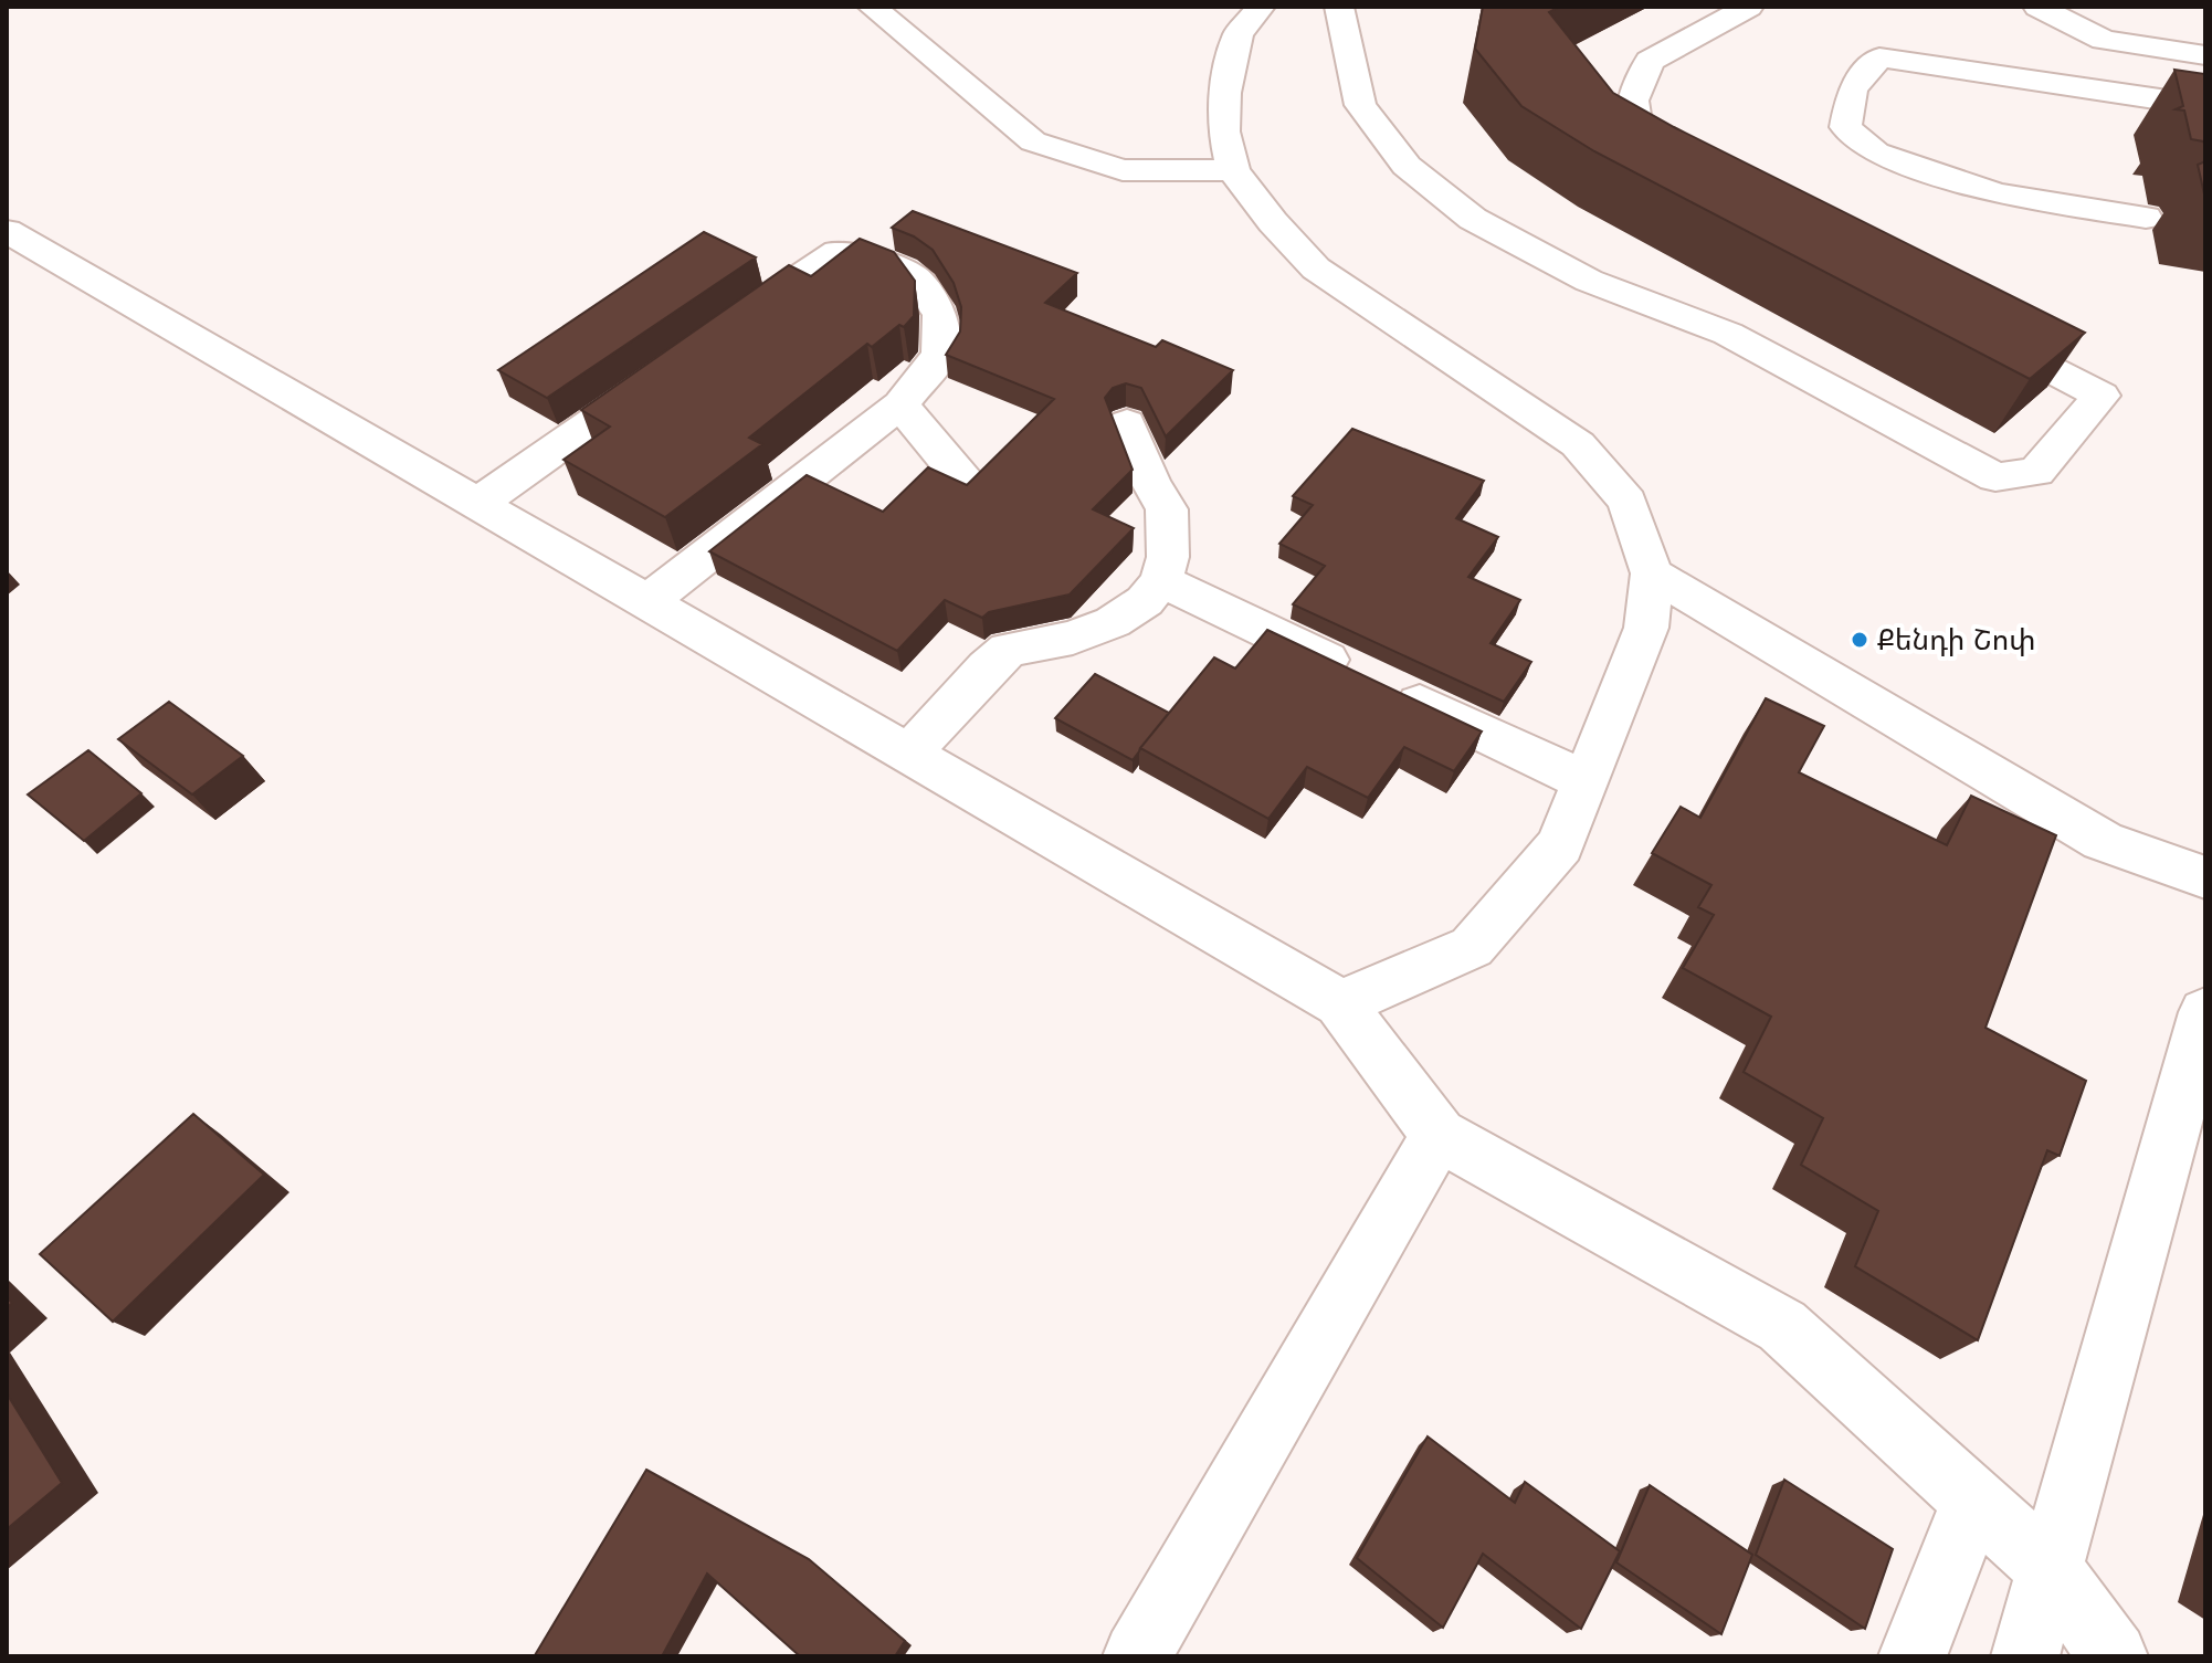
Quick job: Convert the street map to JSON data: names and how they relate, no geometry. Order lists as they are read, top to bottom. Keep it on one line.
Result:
{"places":["Քենդի Շոփ"]}
